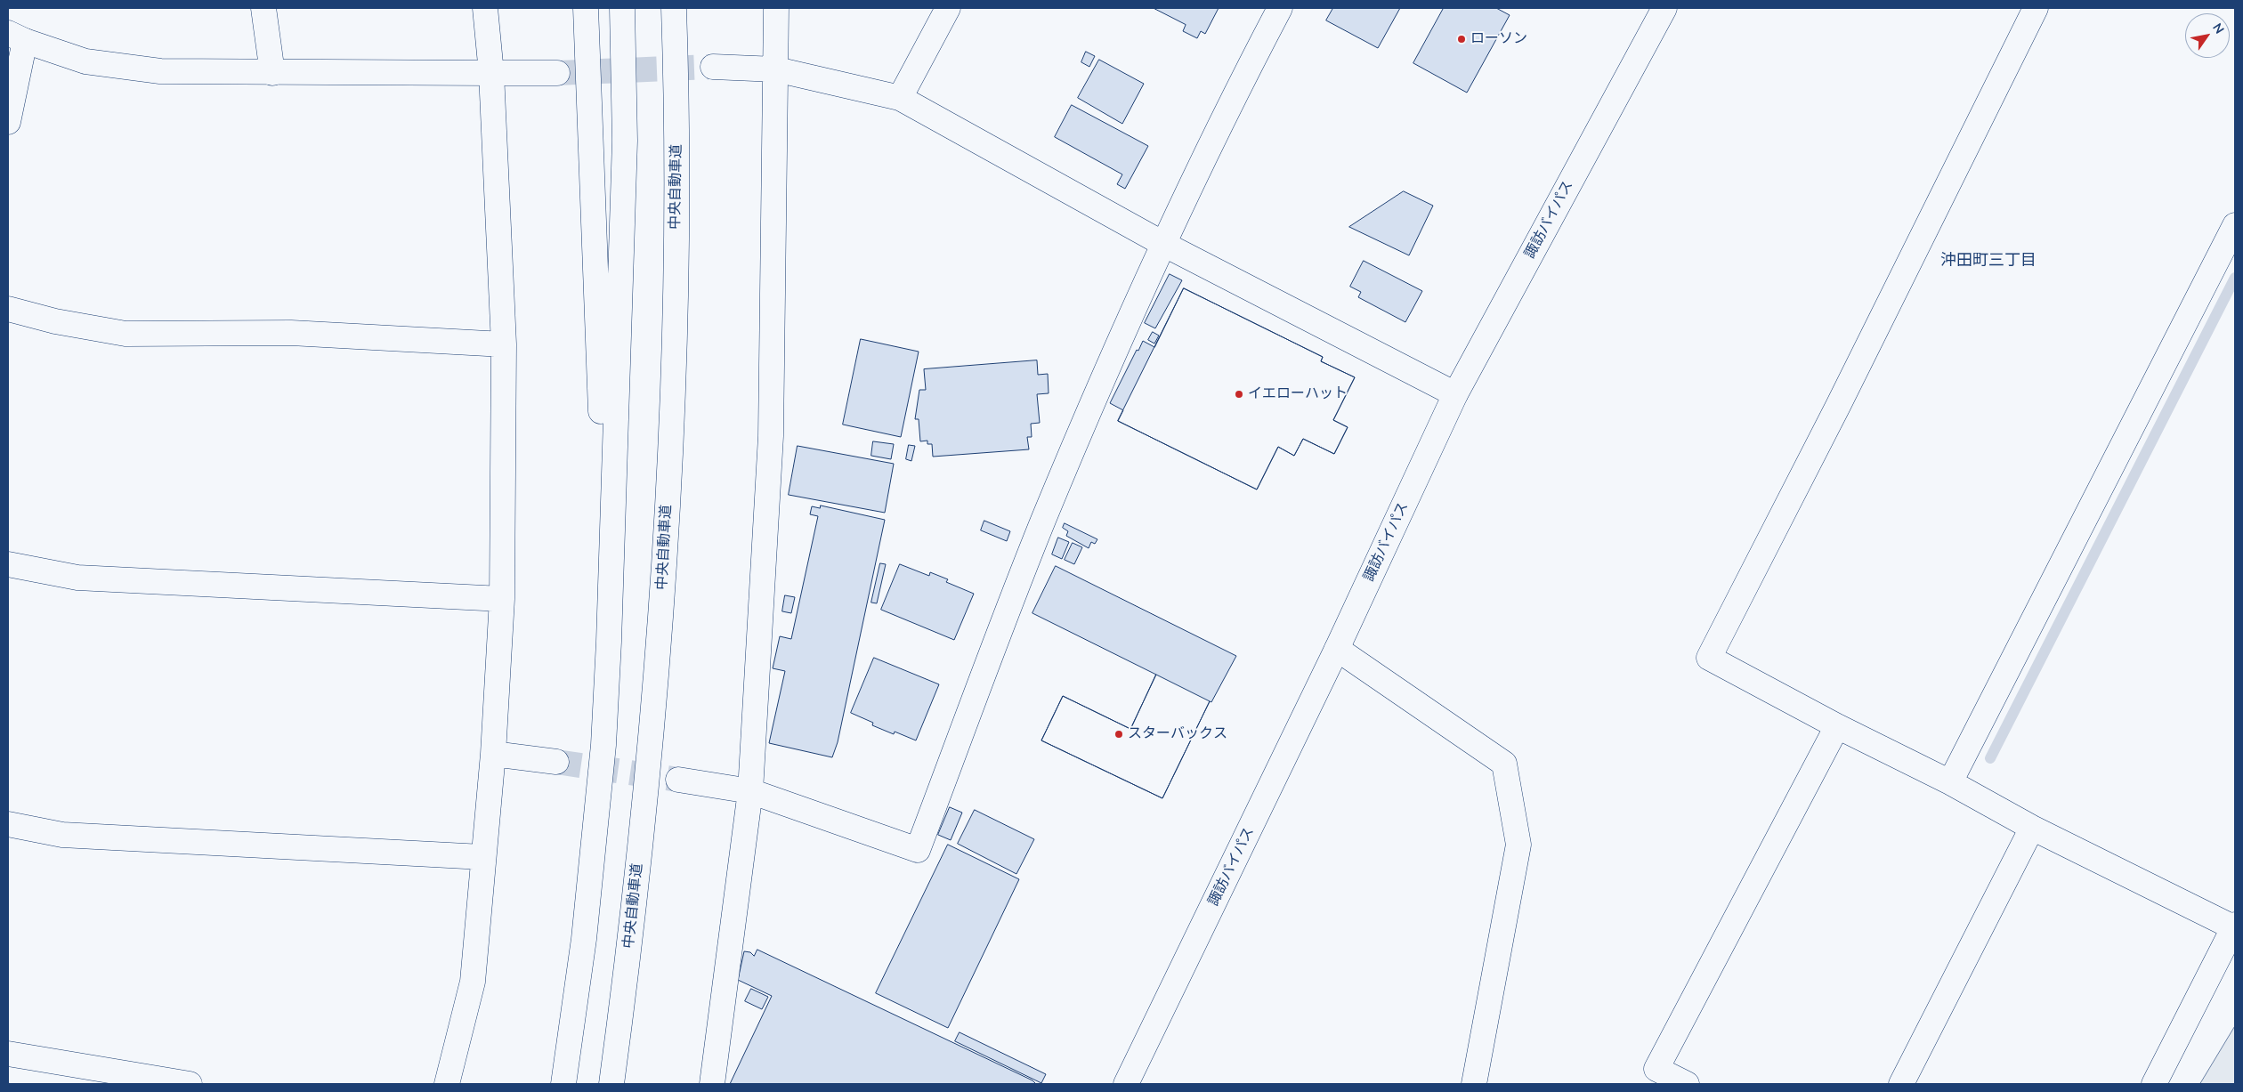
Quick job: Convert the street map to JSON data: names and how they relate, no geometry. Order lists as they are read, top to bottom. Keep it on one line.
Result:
{"streets":{"main road":["中央自動車道","諏訪バイパス"]},"districts":["沖田町三丁目"],"places":["ローソン","イエローハット","スターバックス"],"north":"top right"}
